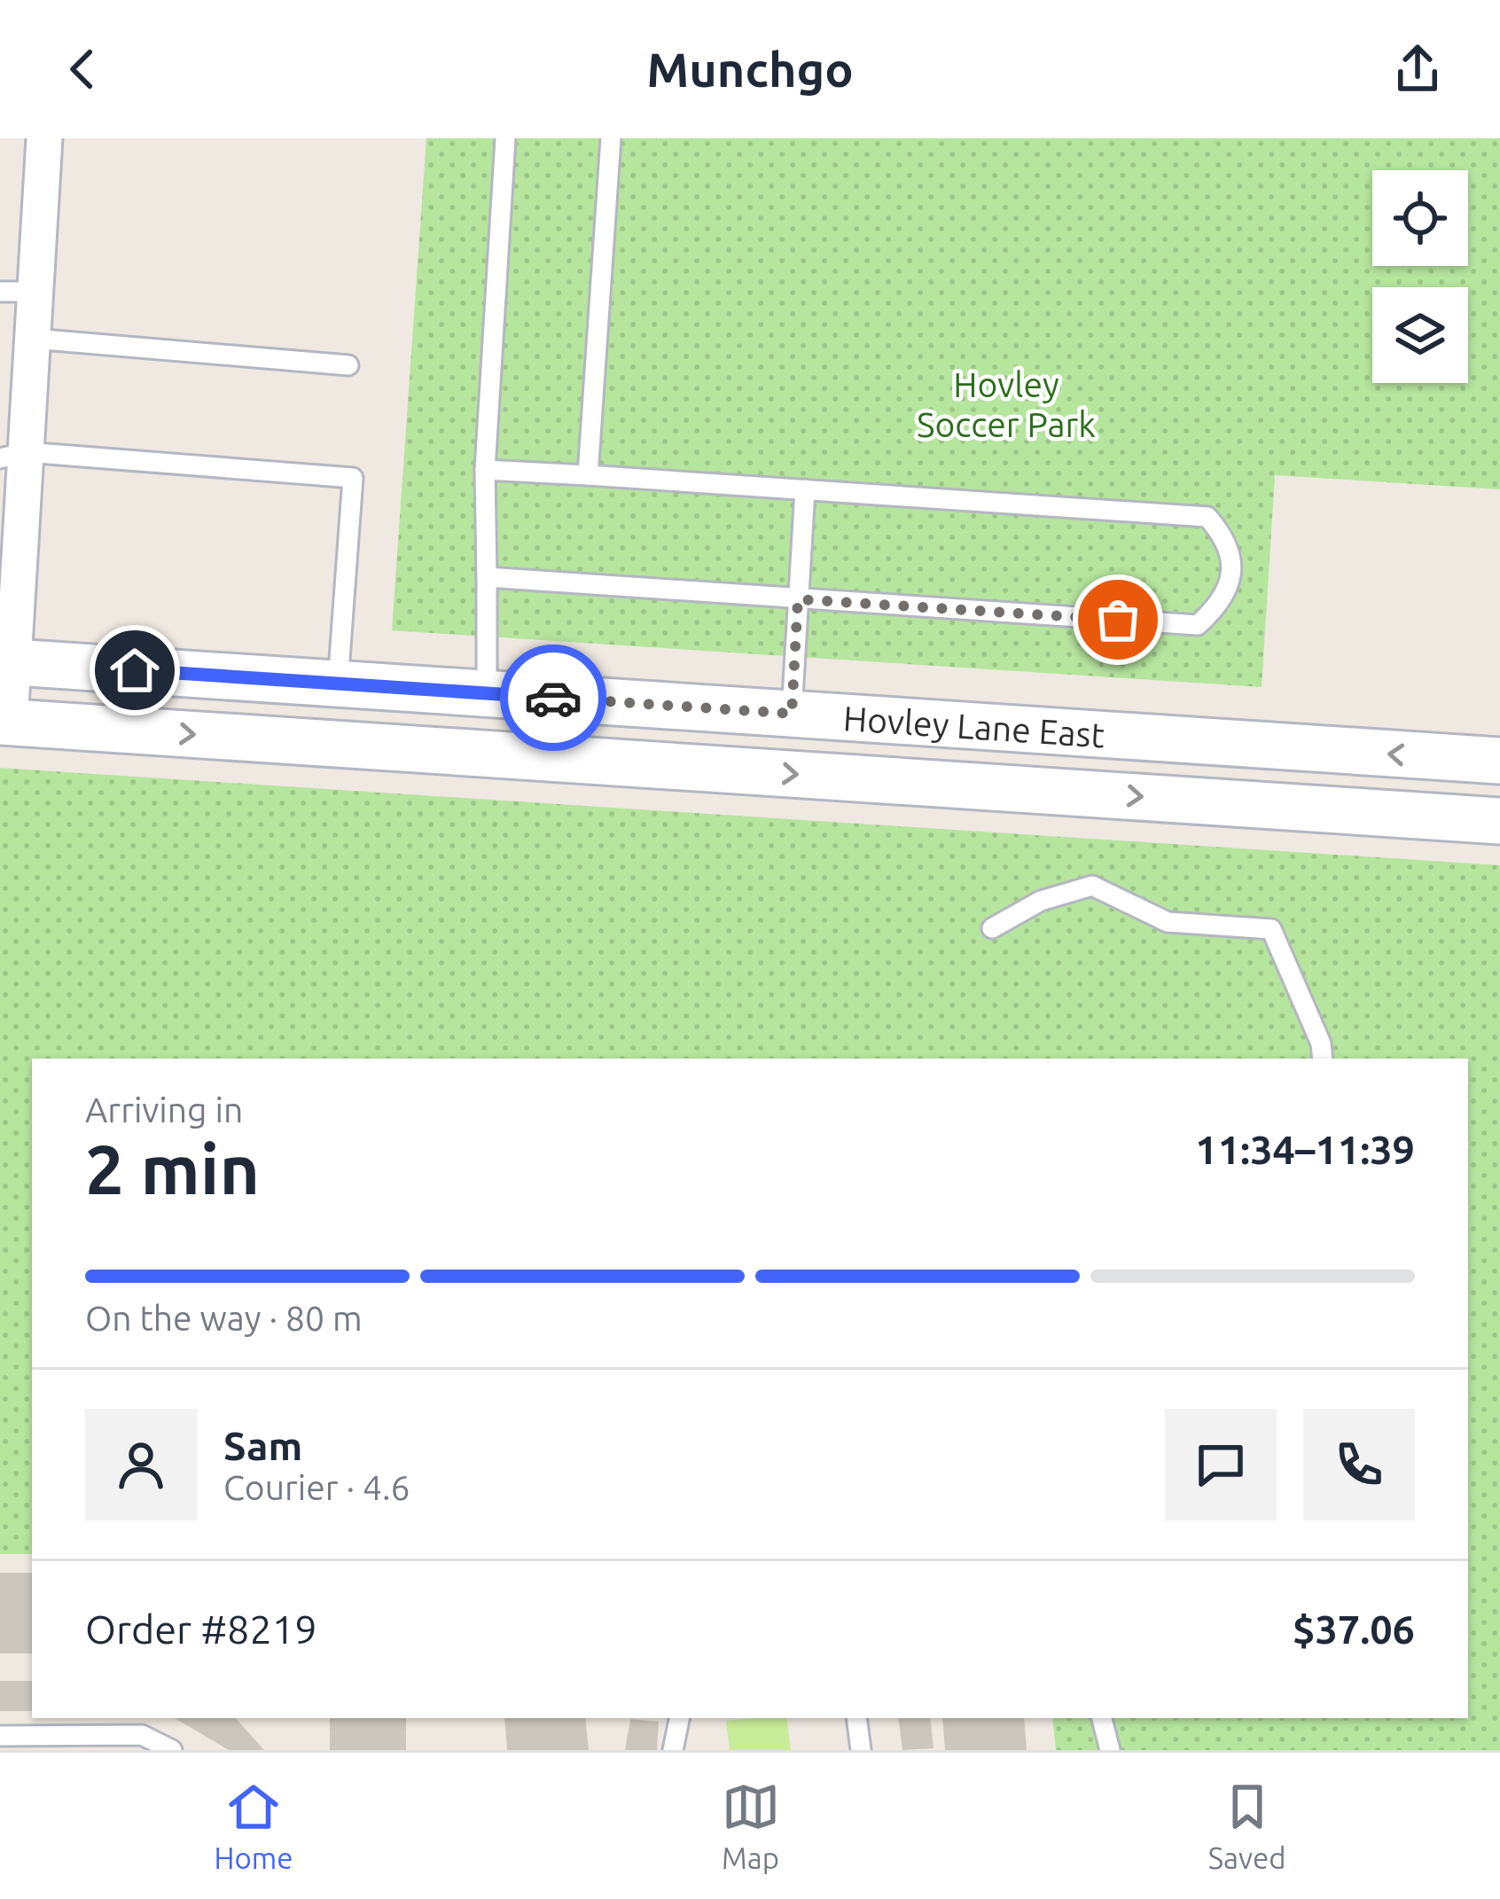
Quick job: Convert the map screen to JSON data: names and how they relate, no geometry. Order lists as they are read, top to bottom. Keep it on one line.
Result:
{"streets":{"street":["Hovley Lane East"]},"parks":["Hovley Soccer Park"],"page":{"header":"Munchgo","heading":["2 min","Arriving in","11:34–11:39"],"panel":["Sam","Courier · 4.6","Order #8219","$37.06"],"bar":"On the way · 80 m","tabs":["Home","Map","Saved"]}}
